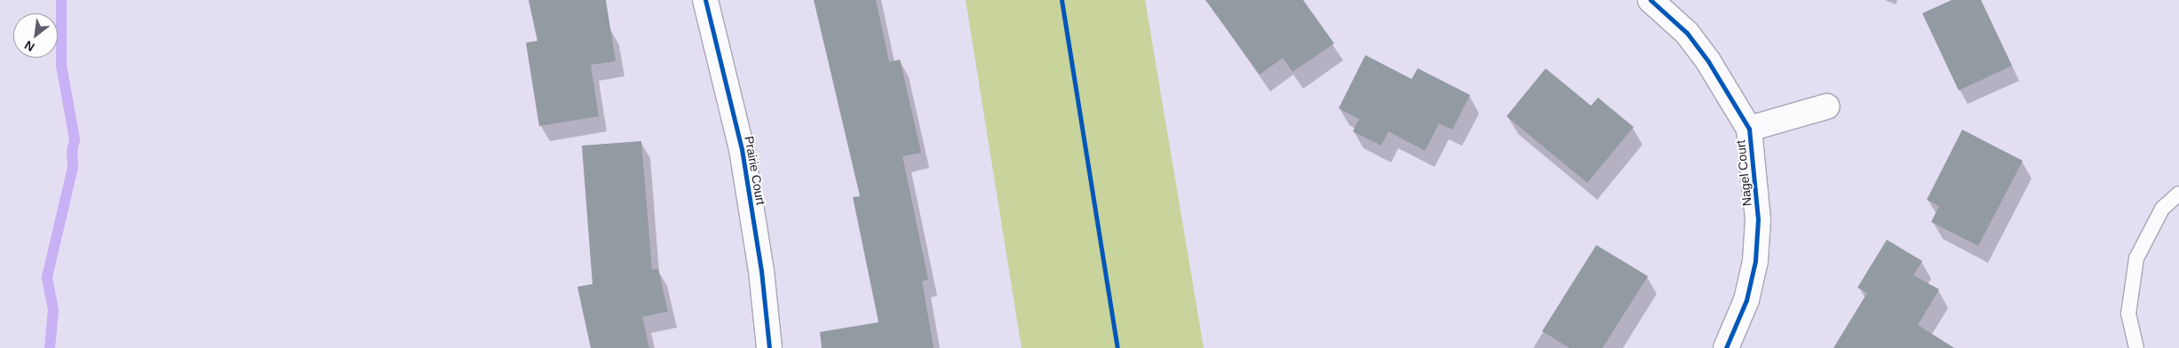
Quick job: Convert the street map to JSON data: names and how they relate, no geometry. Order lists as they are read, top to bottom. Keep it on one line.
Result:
{"streets":{"street":["Prairie Court","Nagel Court"]},"north":"bottom left"}
